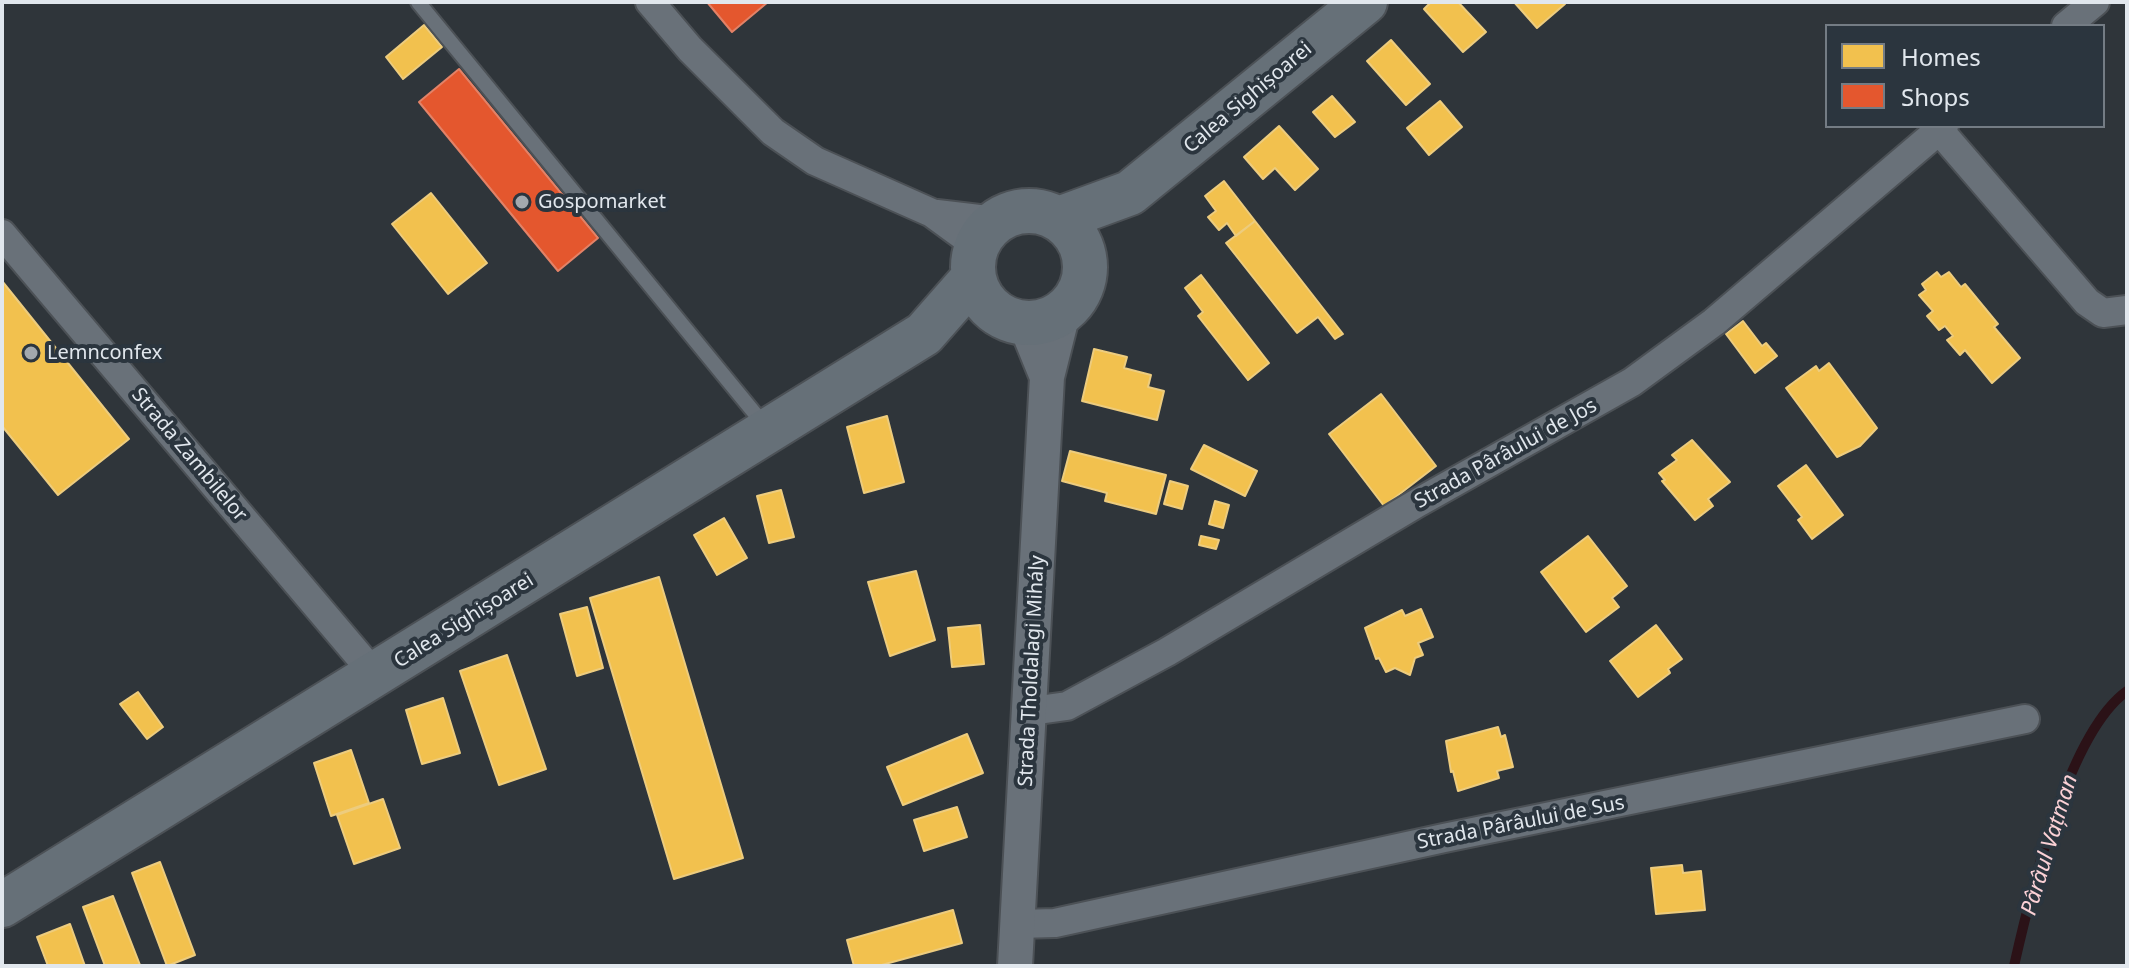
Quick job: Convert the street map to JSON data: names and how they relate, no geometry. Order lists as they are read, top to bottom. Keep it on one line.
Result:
{"streets":{"highway":["Calea Sighișoarei"],"street":["Strada Pârâului de Jos","Strada Zambilelor","Strada Tholdalagi Mihály","Strada Pârâului de Sus"]},"crossings":[["Calea Sighișoarei","Strada Zambilelor"],["Calea Sighișoarei","Strada Tholdalagi Mihály"],["Strada Pârâului de Jos","Strada Tholdalagi Mihály"],["Strada Tholdalagi Mihály","Strada Pârâului de Sus"]],"water":["Pârâul Vațman"],"places":["Gospomarket","Lemnconfex"],"legend":["Homes","Shops"]}
